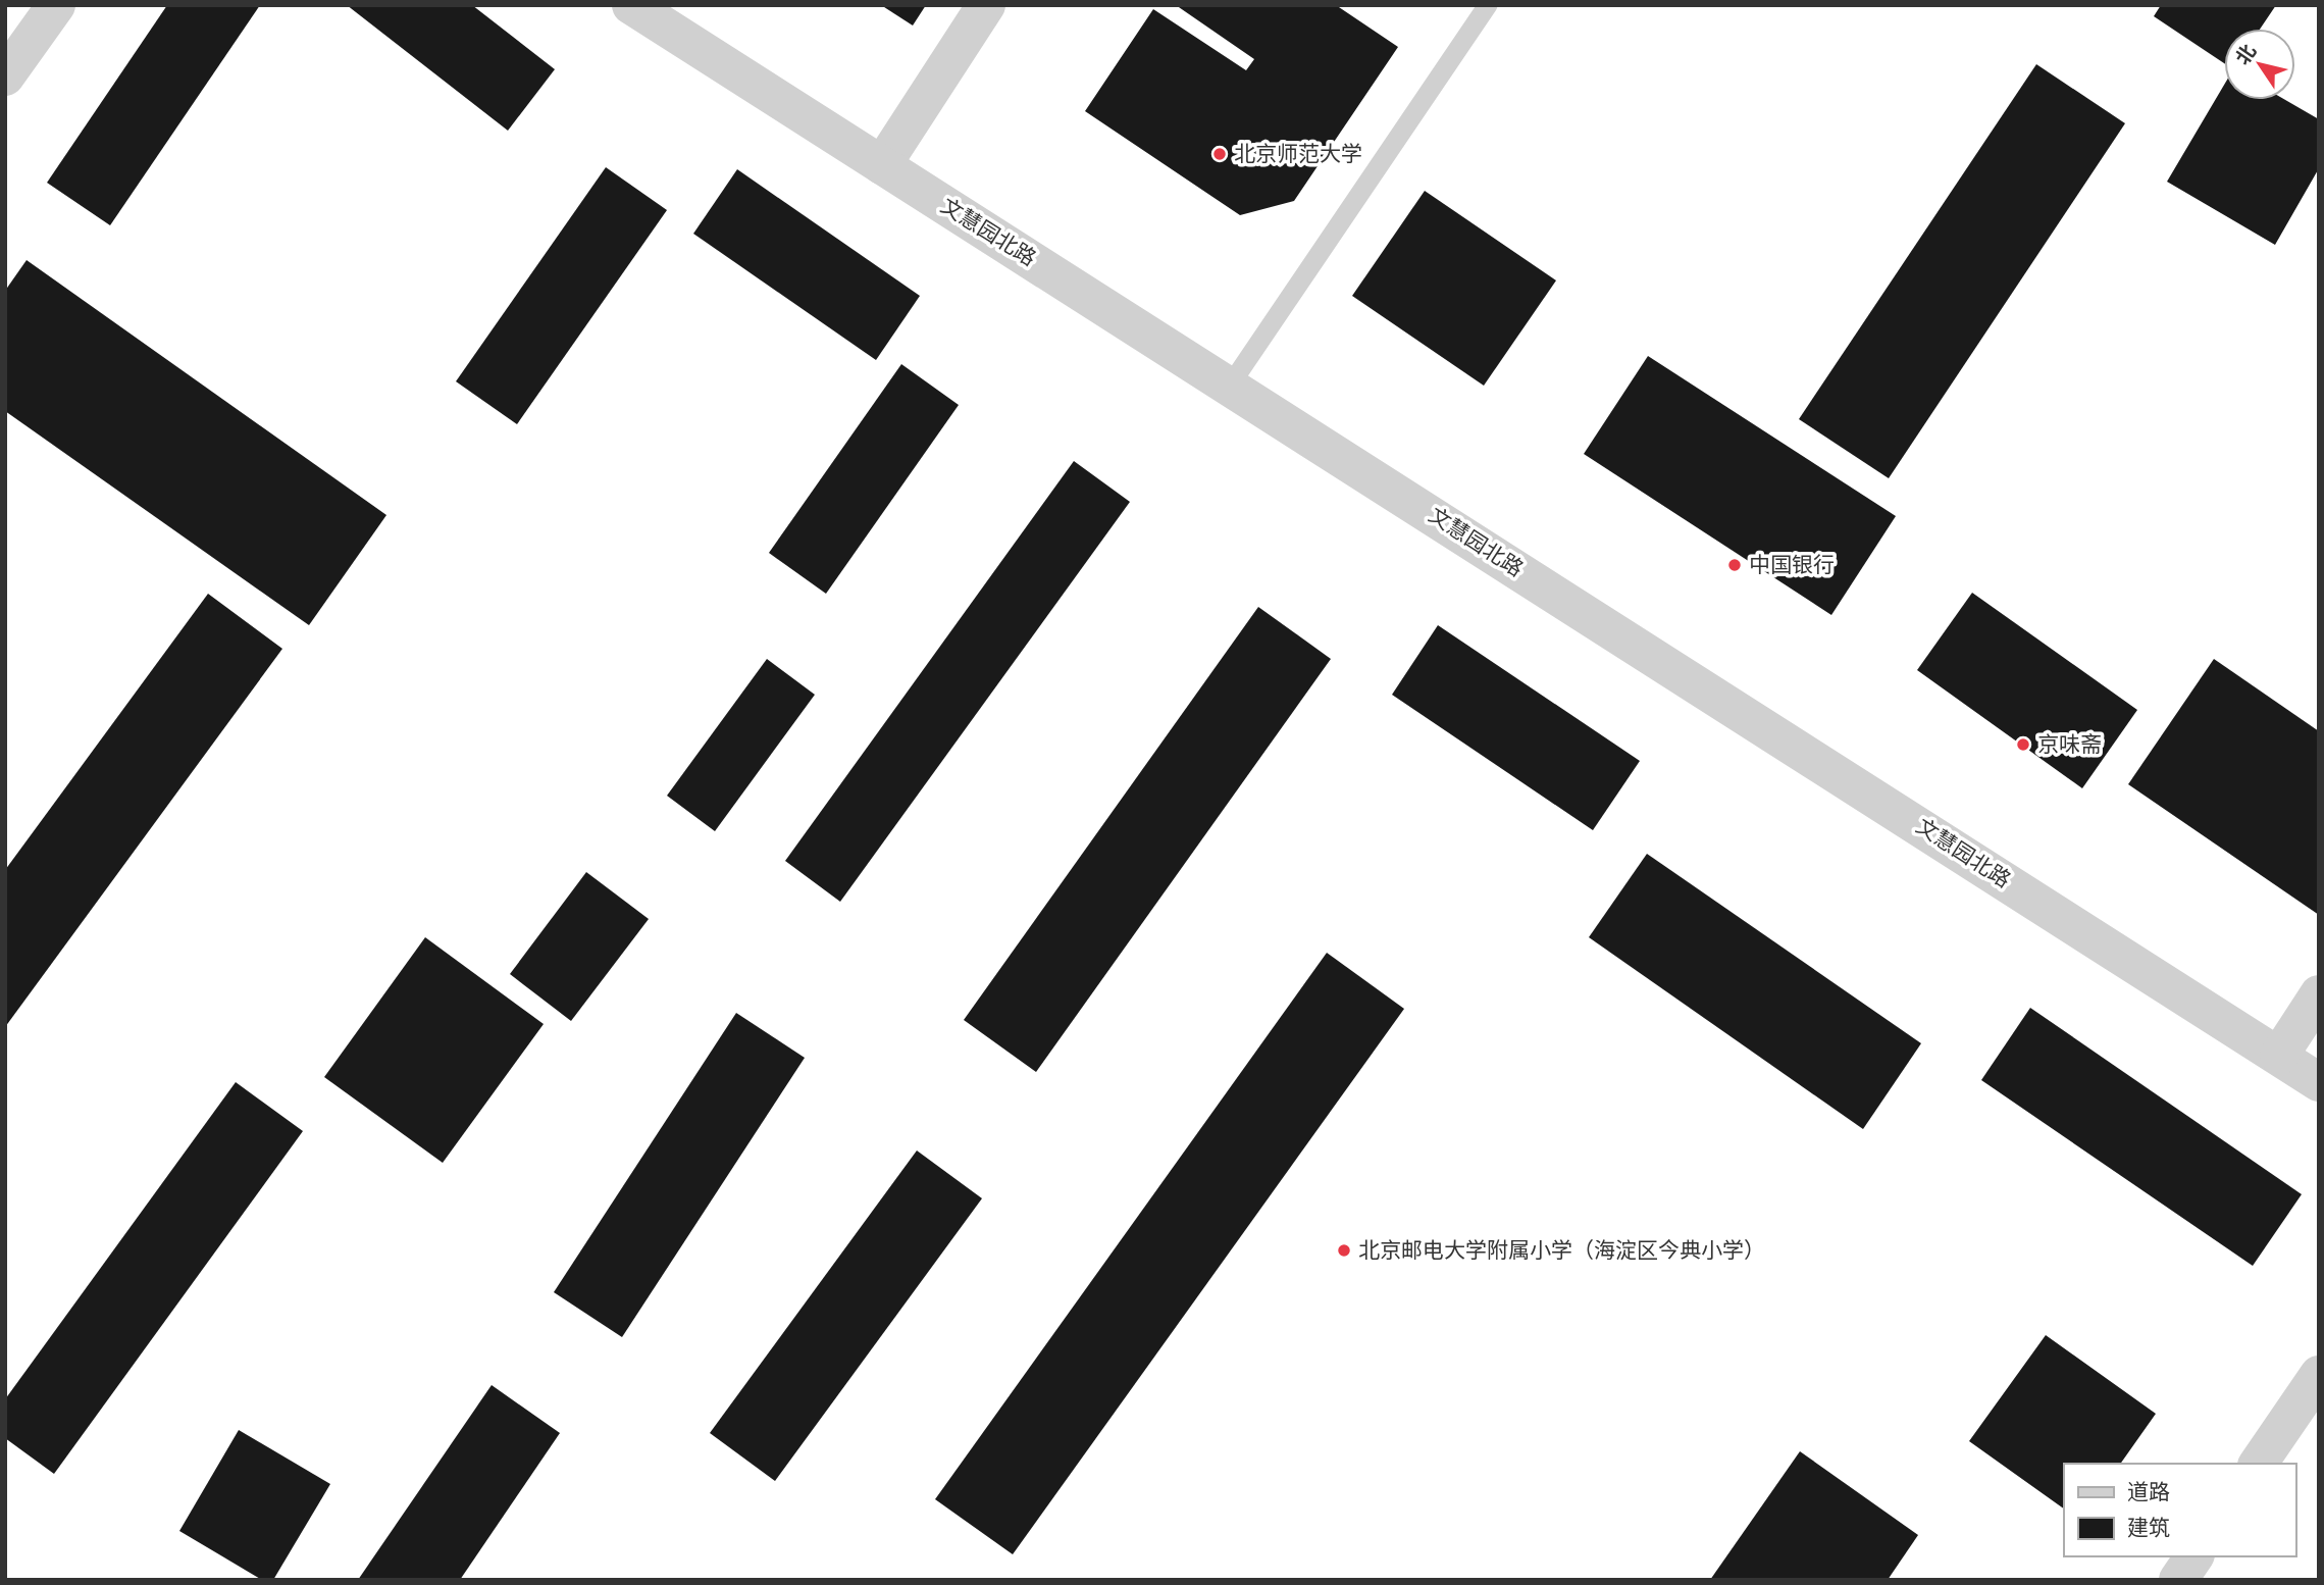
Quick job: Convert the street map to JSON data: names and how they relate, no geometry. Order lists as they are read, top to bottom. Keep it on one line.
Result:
{"streets":{"street":["文慧园北路"]},"places":["北京师范大学","中国银行","京味斋","北京邮电大学附属小学（海淀区今典小学）"],"legend":["道路","建筑"],"north":"top left"}
